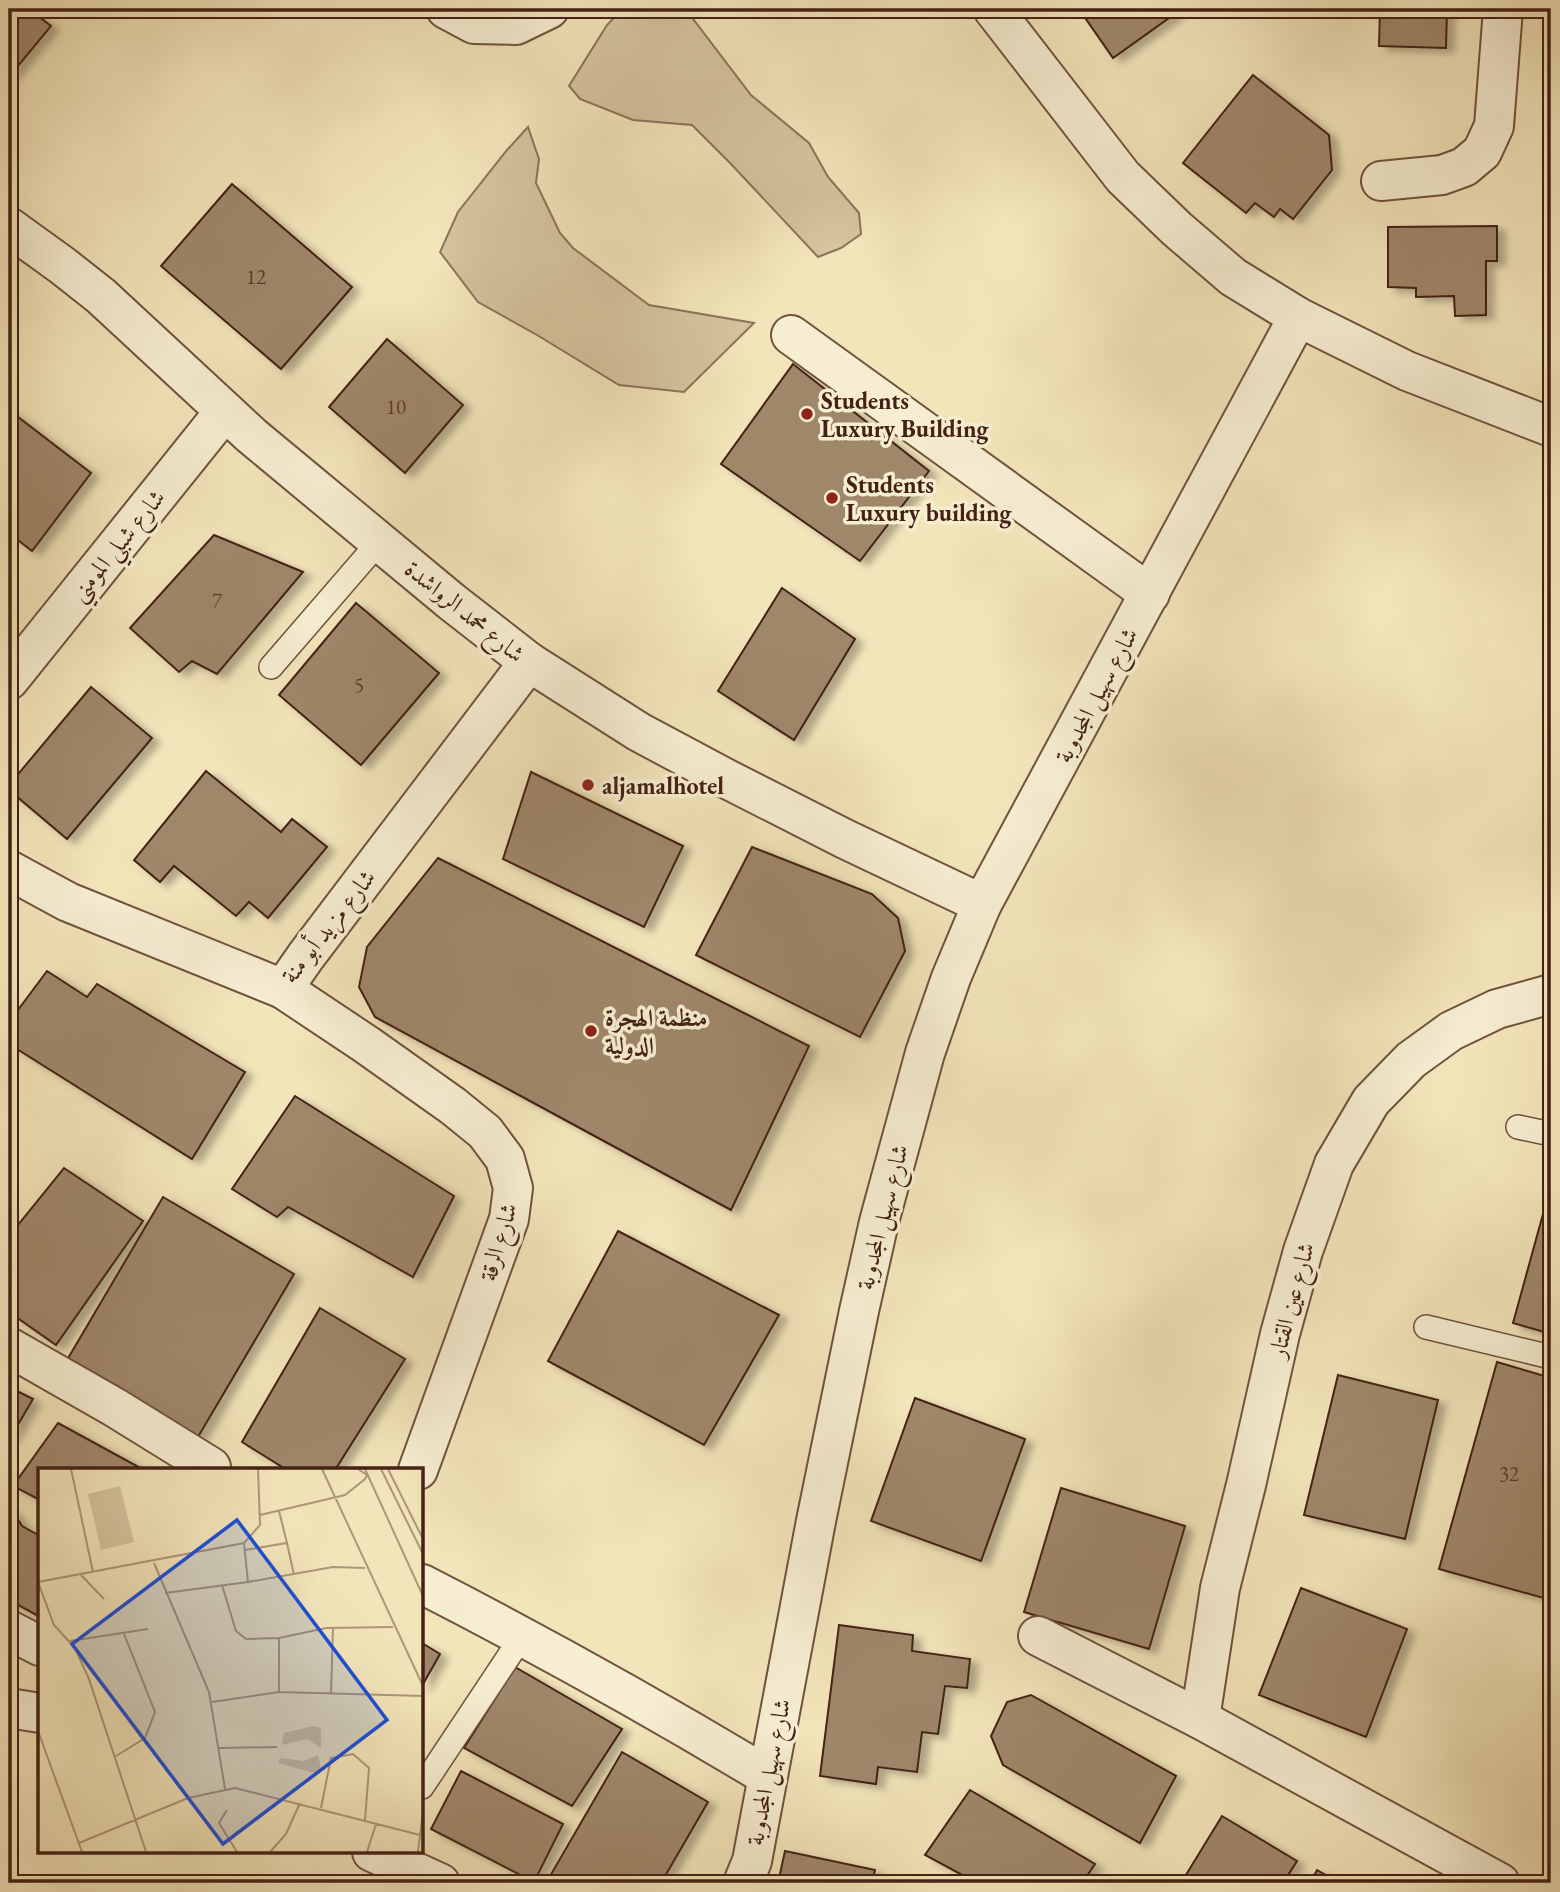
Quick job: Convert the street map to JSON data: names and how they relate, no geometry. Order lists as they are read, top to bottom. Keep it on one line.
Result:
{"streets":{"street":["شارع شبلي المومني","شارع محمد الرواشدة","شارع سهيل المجدوبة","شارع مزيد أبو منة","شارع الرقة","شارع عين القتار"]},"crossings":[["شارع شبلي المومني","شارع محمد الرواشدة"],["شارع محمد الرواشدة","شارع سهيل المجدوبة"],["شارع محمد الرواشدة","شارع مزيد أبو منة"],["شارع مزيد أبو منة","شارع الرقة"]],"places":["Students Luxury Building","Students Luxury building","aljamalhotel","منظمة الهجرة الدولية"],"house_numbers":["12","10","7","5","32"]}
